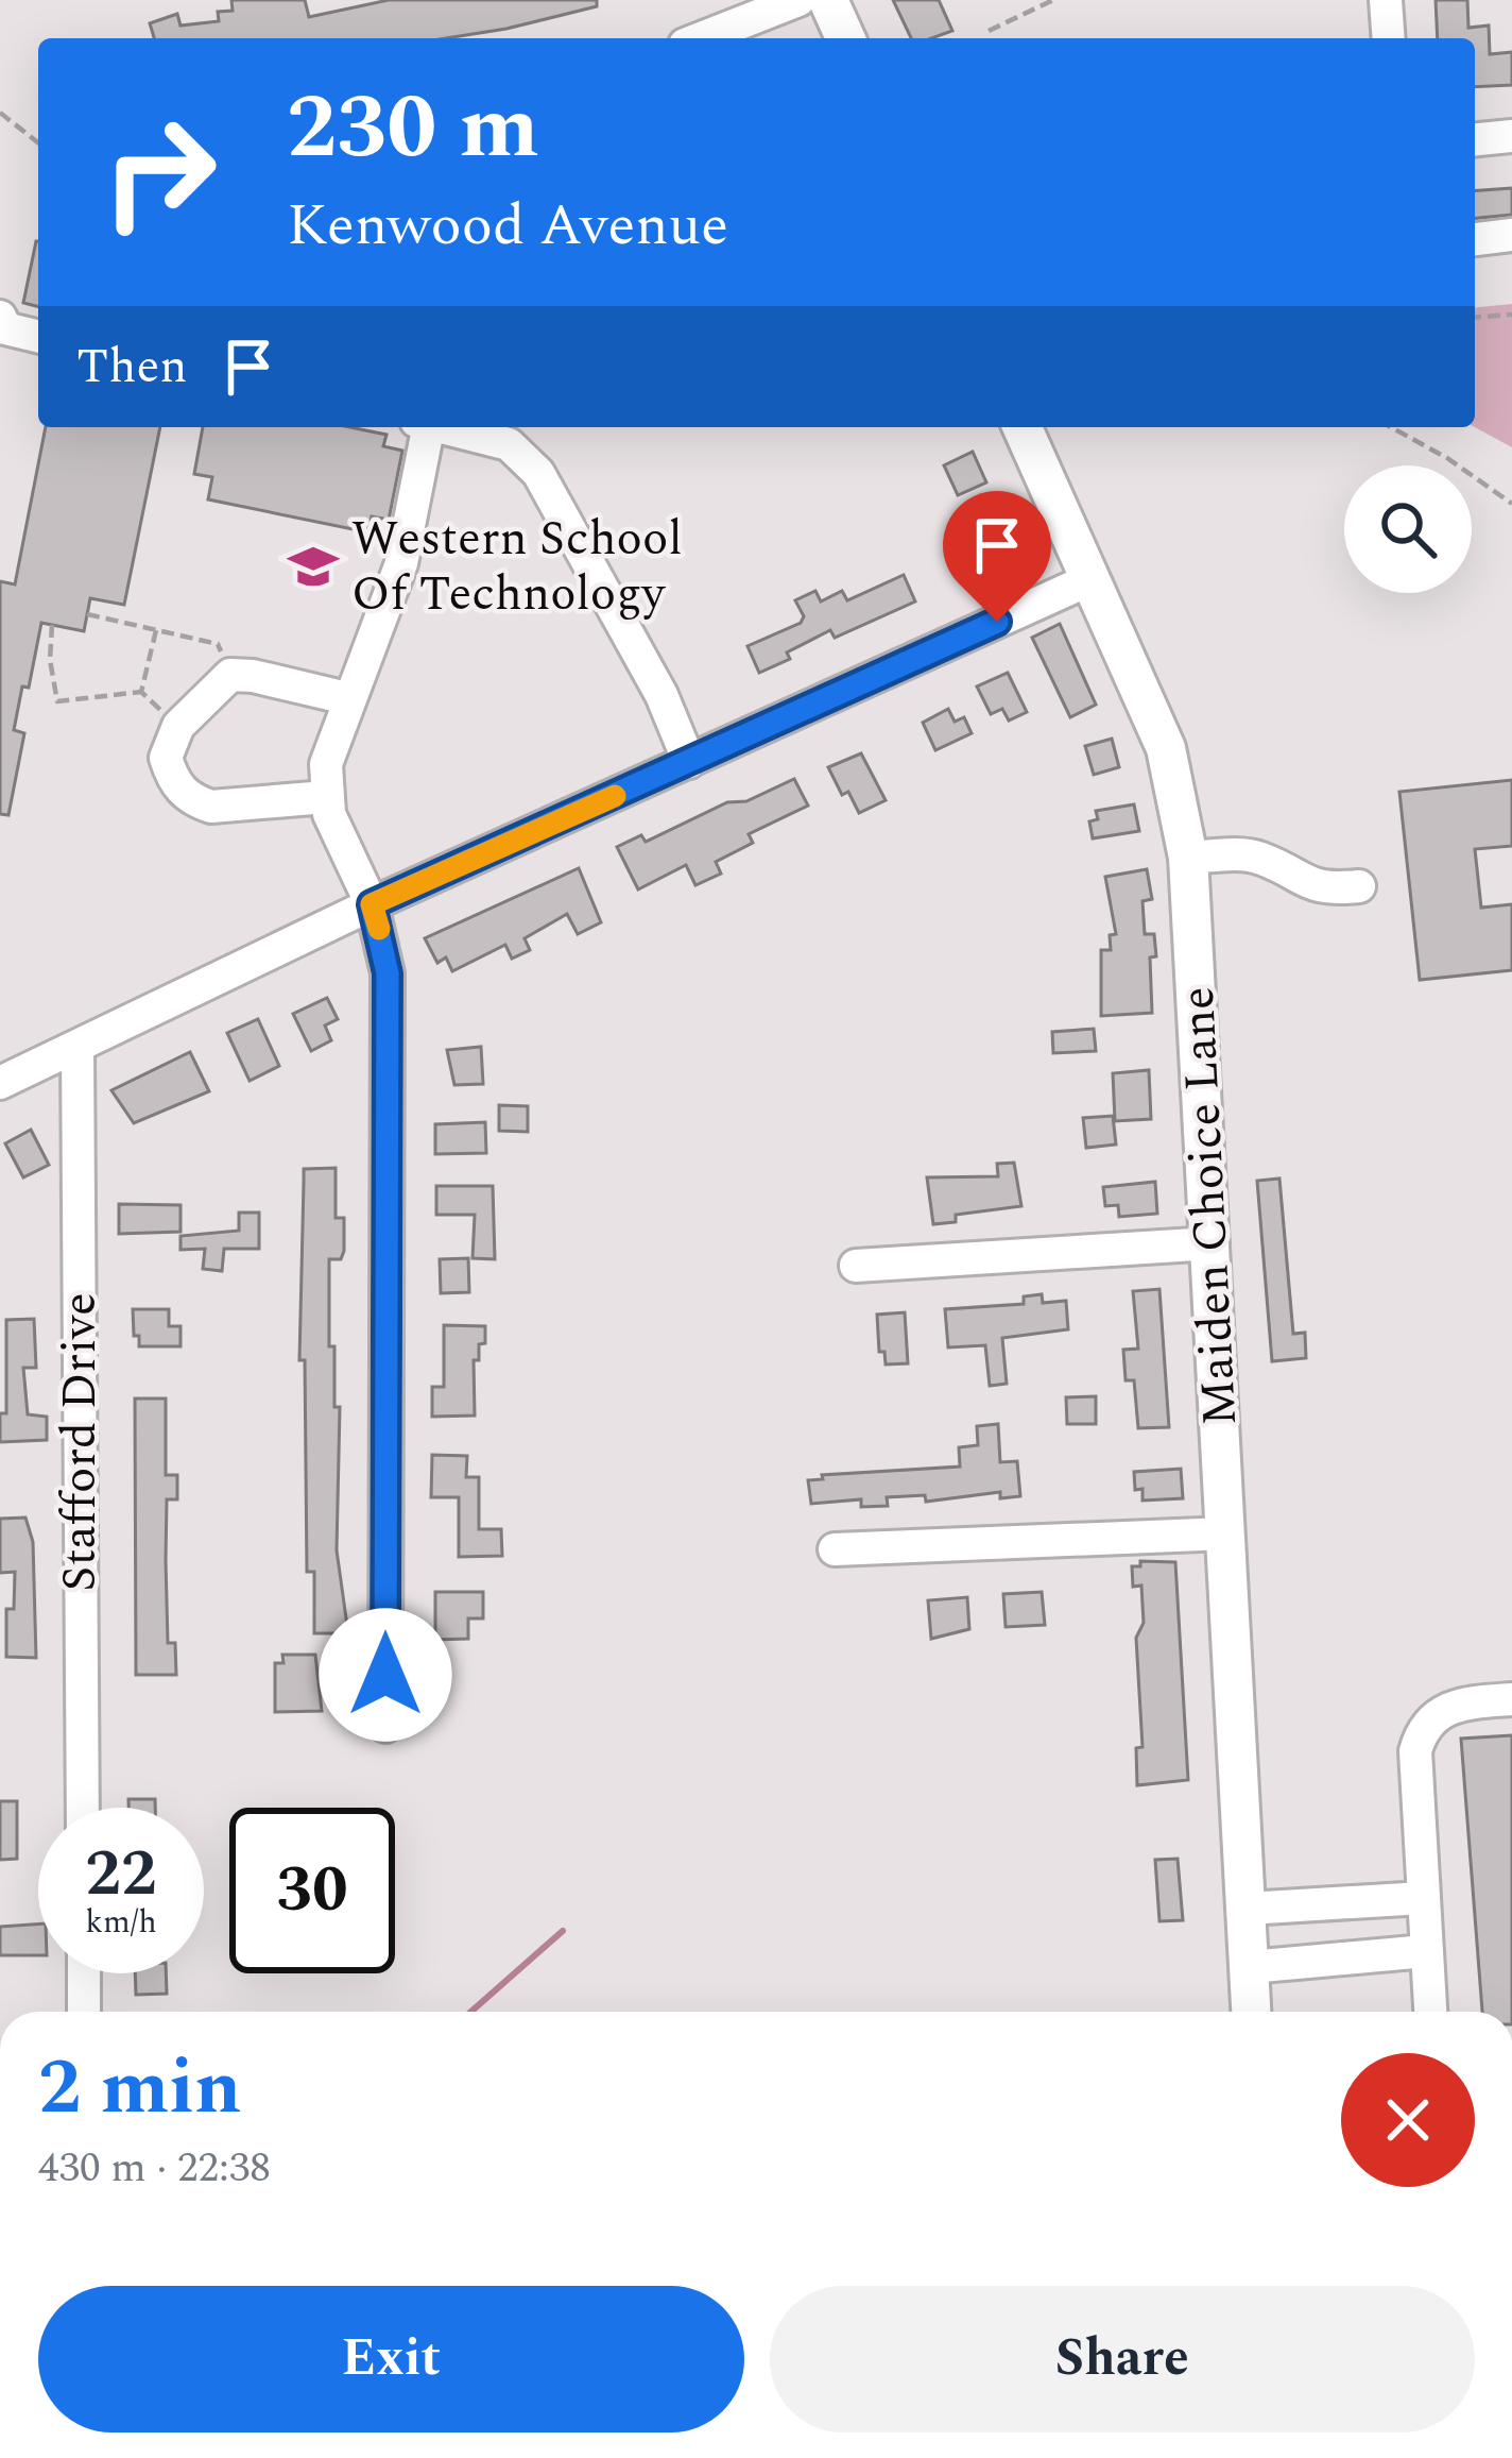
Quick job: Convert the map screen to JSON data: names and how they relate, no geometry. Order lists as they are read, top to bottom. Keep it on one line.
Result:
{"streets":{"main road":["Maiden Choice Lane"],"street":["Stafford Drive"]},"places":{"school or university":["Western School Of Technology"]},"page":{"turn":["230 m","Kenwood Avenue"],"then":"Then","speed":"22 km/h","limit":"30","heading":["2 min","430 m · 22:38"],"buttons":["Exit","Share"]}}
